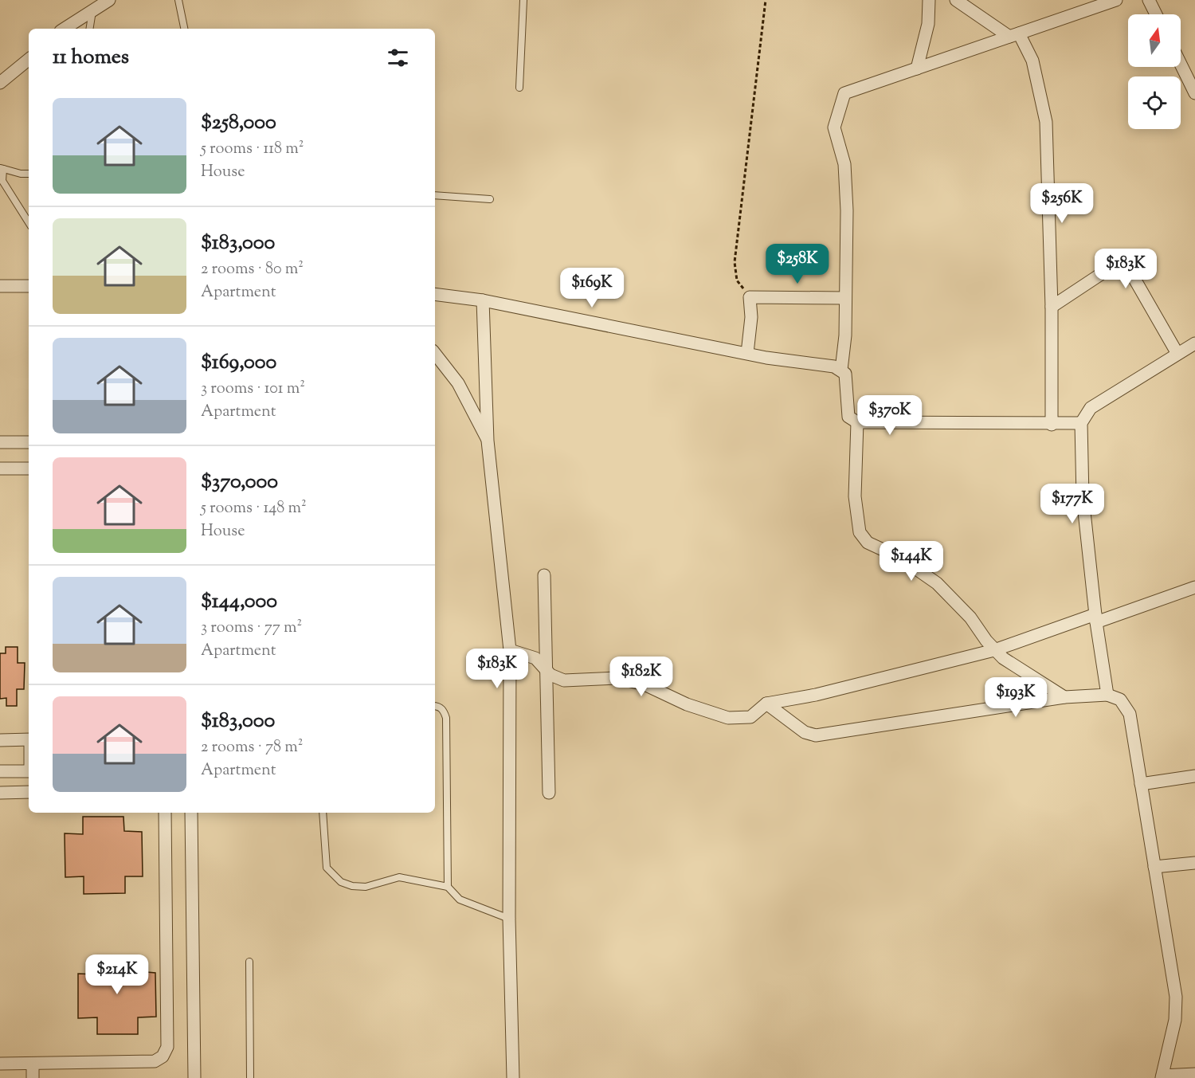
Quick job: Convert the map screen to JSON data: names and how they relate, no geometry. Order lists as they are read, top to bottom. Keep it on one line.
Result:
{"north":"top","page":{"heading":"11 homes","list":[{"name":"$258,000","note":"5 rooms · 118 m² · House"},{"name":"$183,000","note":"2 rooms · 80 m² · Apartment"},{"name":"$169,000","note":"3 rooms · 101 m² · Apartment"},{"name":"$370,000","note":"5 rooms · 148 m² · House"},{"name":"$144,000","note":"3 rooms · 77 m² · Apartment"},{"name":"$183,000","note":"2 rooms · 78 m² · Apartment"}],"price":["$256K","$258K","$183K","$169K","$370K","$177K","$144K","$183K","$182K","$193K","$214K"]}}
